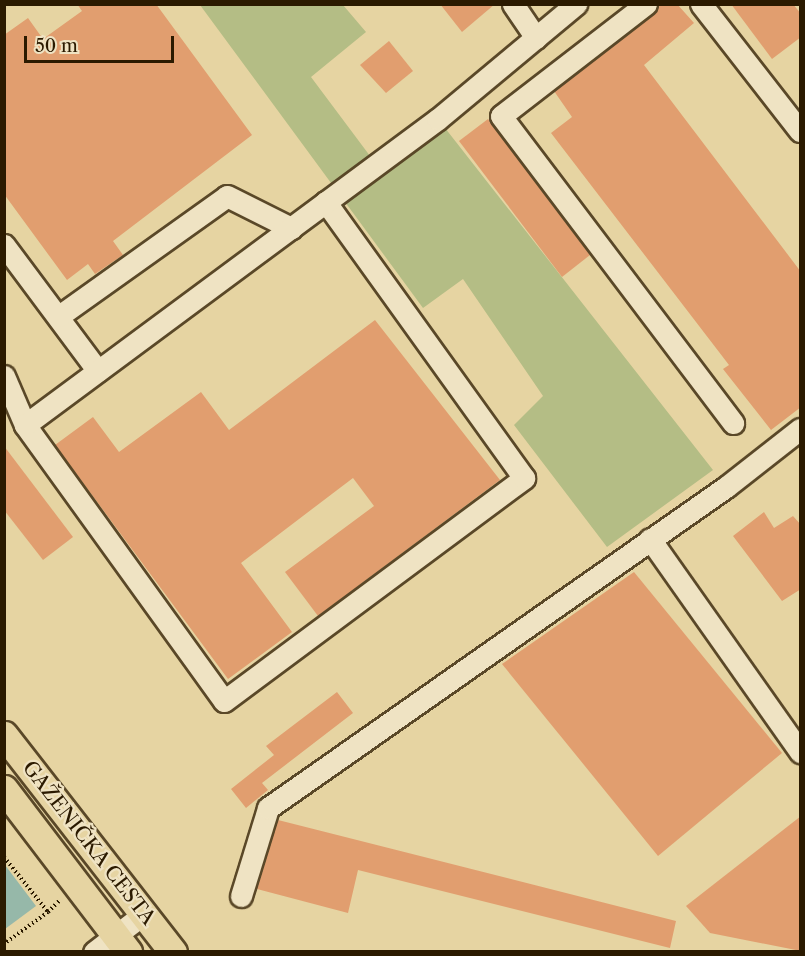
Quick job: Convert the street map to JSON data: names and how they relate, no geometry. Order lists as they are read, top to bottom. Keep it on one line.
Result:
{"streets":{"main road":["GAŽENIČKA CESTA"]},"scale_bar":"50 m"}
